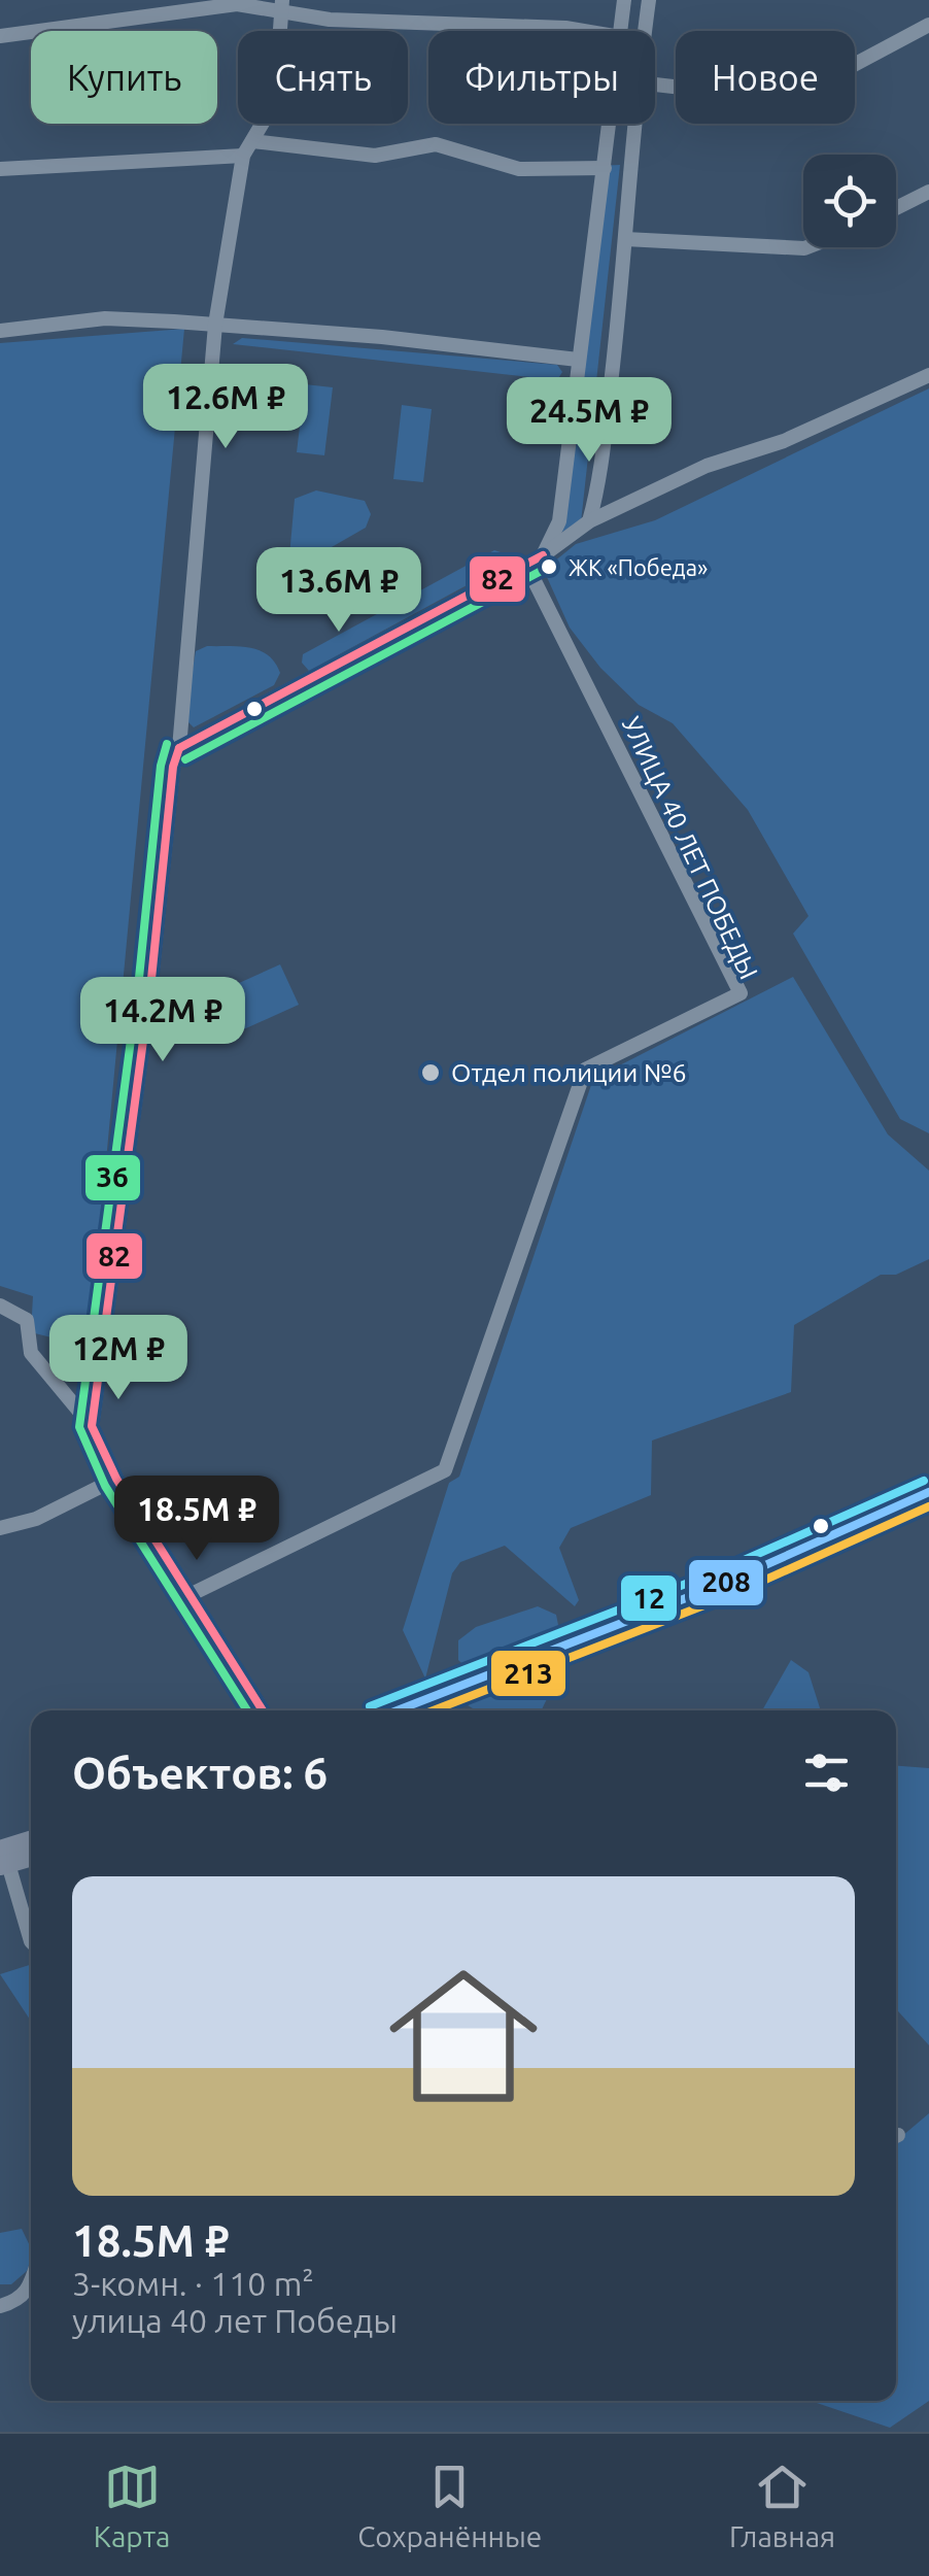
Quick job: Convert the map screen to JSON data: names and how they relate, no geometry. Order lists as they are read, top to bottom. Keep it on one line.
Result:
{"streets":{"street":["УЛИЦА 40 ЛЕТ ПОБЕДЫ"]},"places":["ЖК «Победа»","Отдел полиции №6"],"lines":["transit line 82","transit line 36","transit line 12","transit line 208","transit line 213"],"page":{"chip":["Купить","Снять","Фильтры","Новое"],"price":["12.6M ₽","24.5M ₽","13.6M ₽","14.2M ₽","12M ₽","18.5M ₽"],"heading":"Объектов: 6","list":[{"name":"18.5M ₽","note":"3-комн. · 110 m² · улица 40 лет Победы"}],"tabs":["Карта","Сохранённые","Главная"]}}
